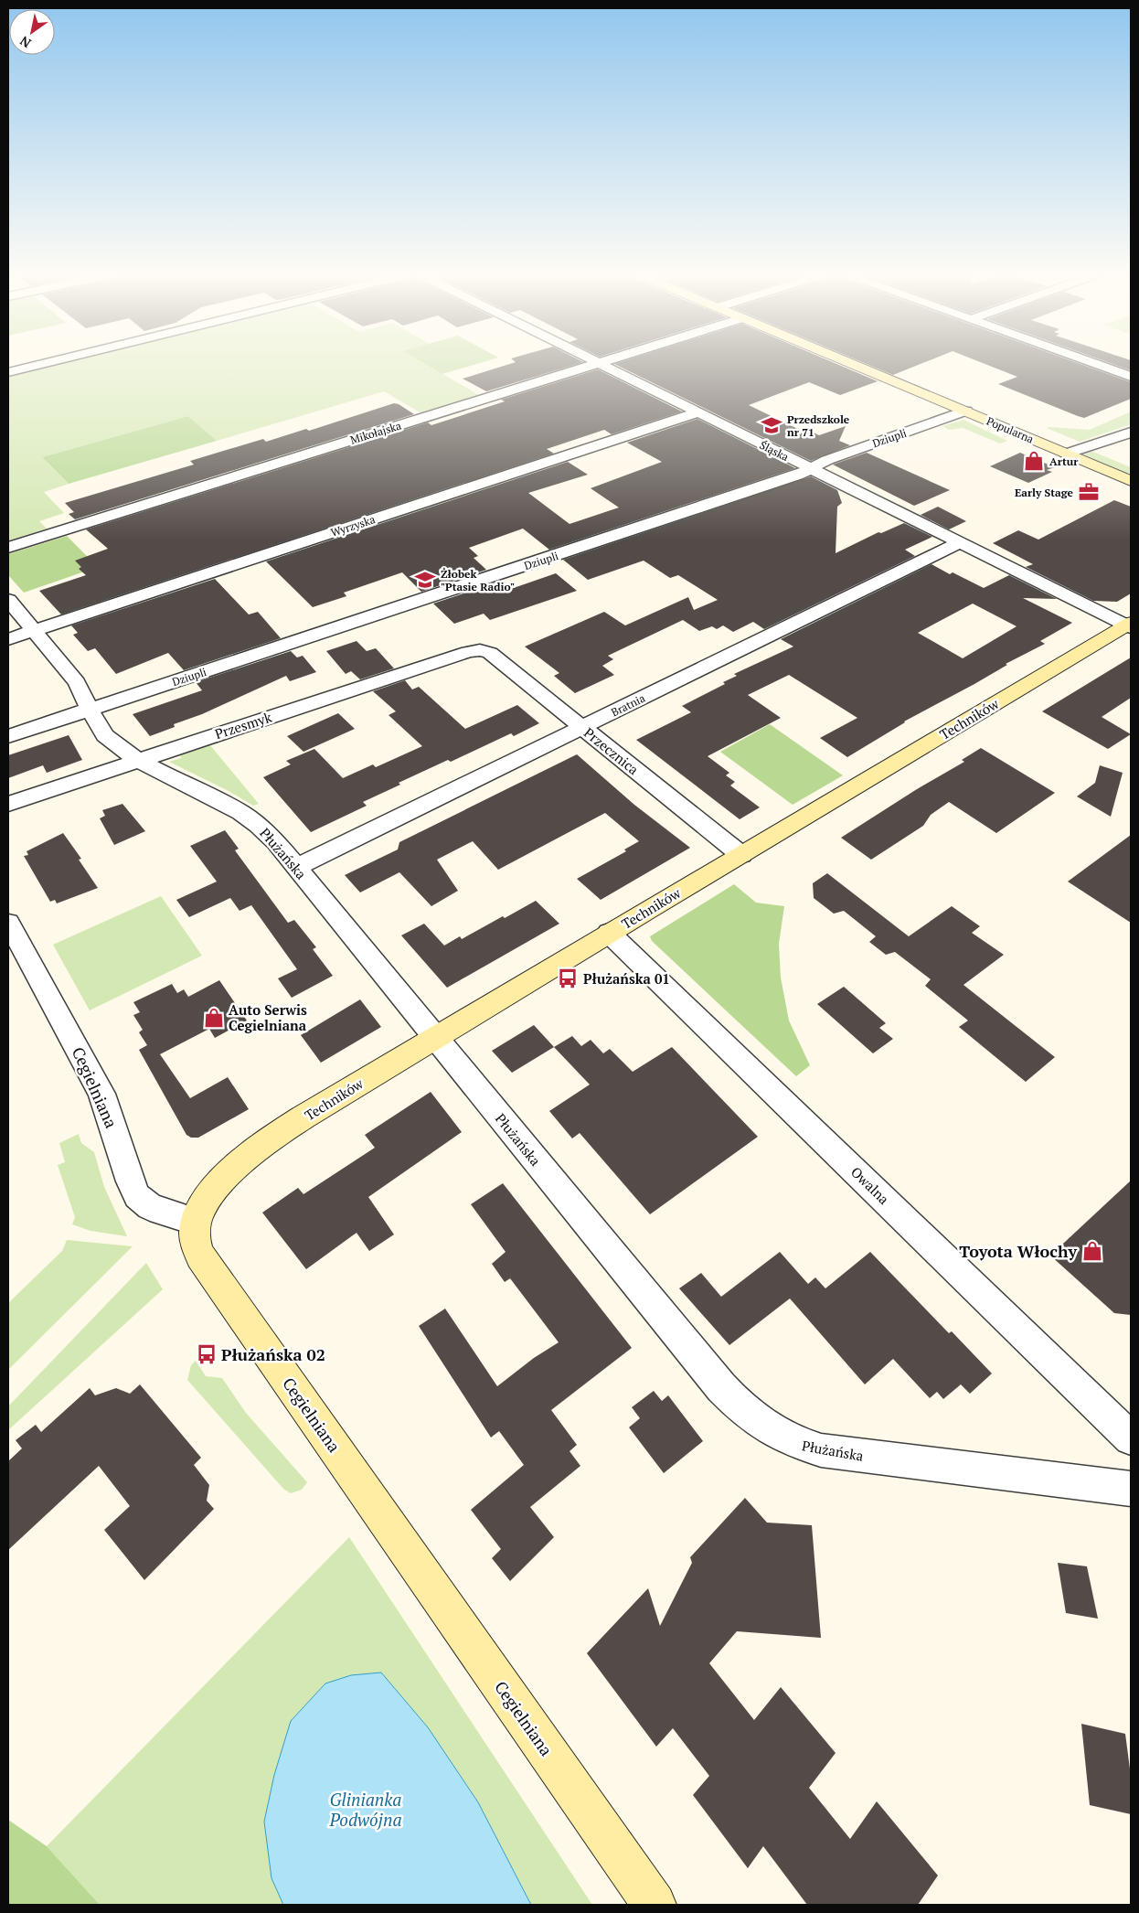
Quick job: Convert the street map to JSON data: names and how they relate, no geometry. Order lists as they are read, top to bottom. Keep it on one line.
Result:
{"streets":{"street":["Popularna","Mikołajska","Dziupli","Śląska","Wyrzyska","Bratnia","Techników","Przesmyk","Przecznica","Płużańska","Cegielniana","Owalna"]},"crossings":[["Popularna","Dziupli"],["Mikołajska","Śląska"],["Dziupli","Śląska"],["Dziupli","Płużańska"],["Śląska","Wyrzyska"],["Śląska","Bratnia"],["Śląska","Techników"],["Wyrzyska","Płużańska"],["Bratnia","Przecznica"],["Bratnia","Płużańska"],["Techników","Przecznica"],["Techników","Płużańska"],["Techników","Cegielniana"],["Techników","Owalna"],["Przesmyk","Przecznica"],["Przesmyk","Płużańska"]],"water":["Glinianka Podwójna"],"places":{"school or university":["Przedszkole nr 71","Żłobek \"Ptasie Radio\""],"shop":["Artur","Auto Serwis Cegielniana","Toyota Włochy"],"office":["Early Stage"],"bus stop":["Płużańska 01","Płużańska 02"]},"north":"bottom left"}
